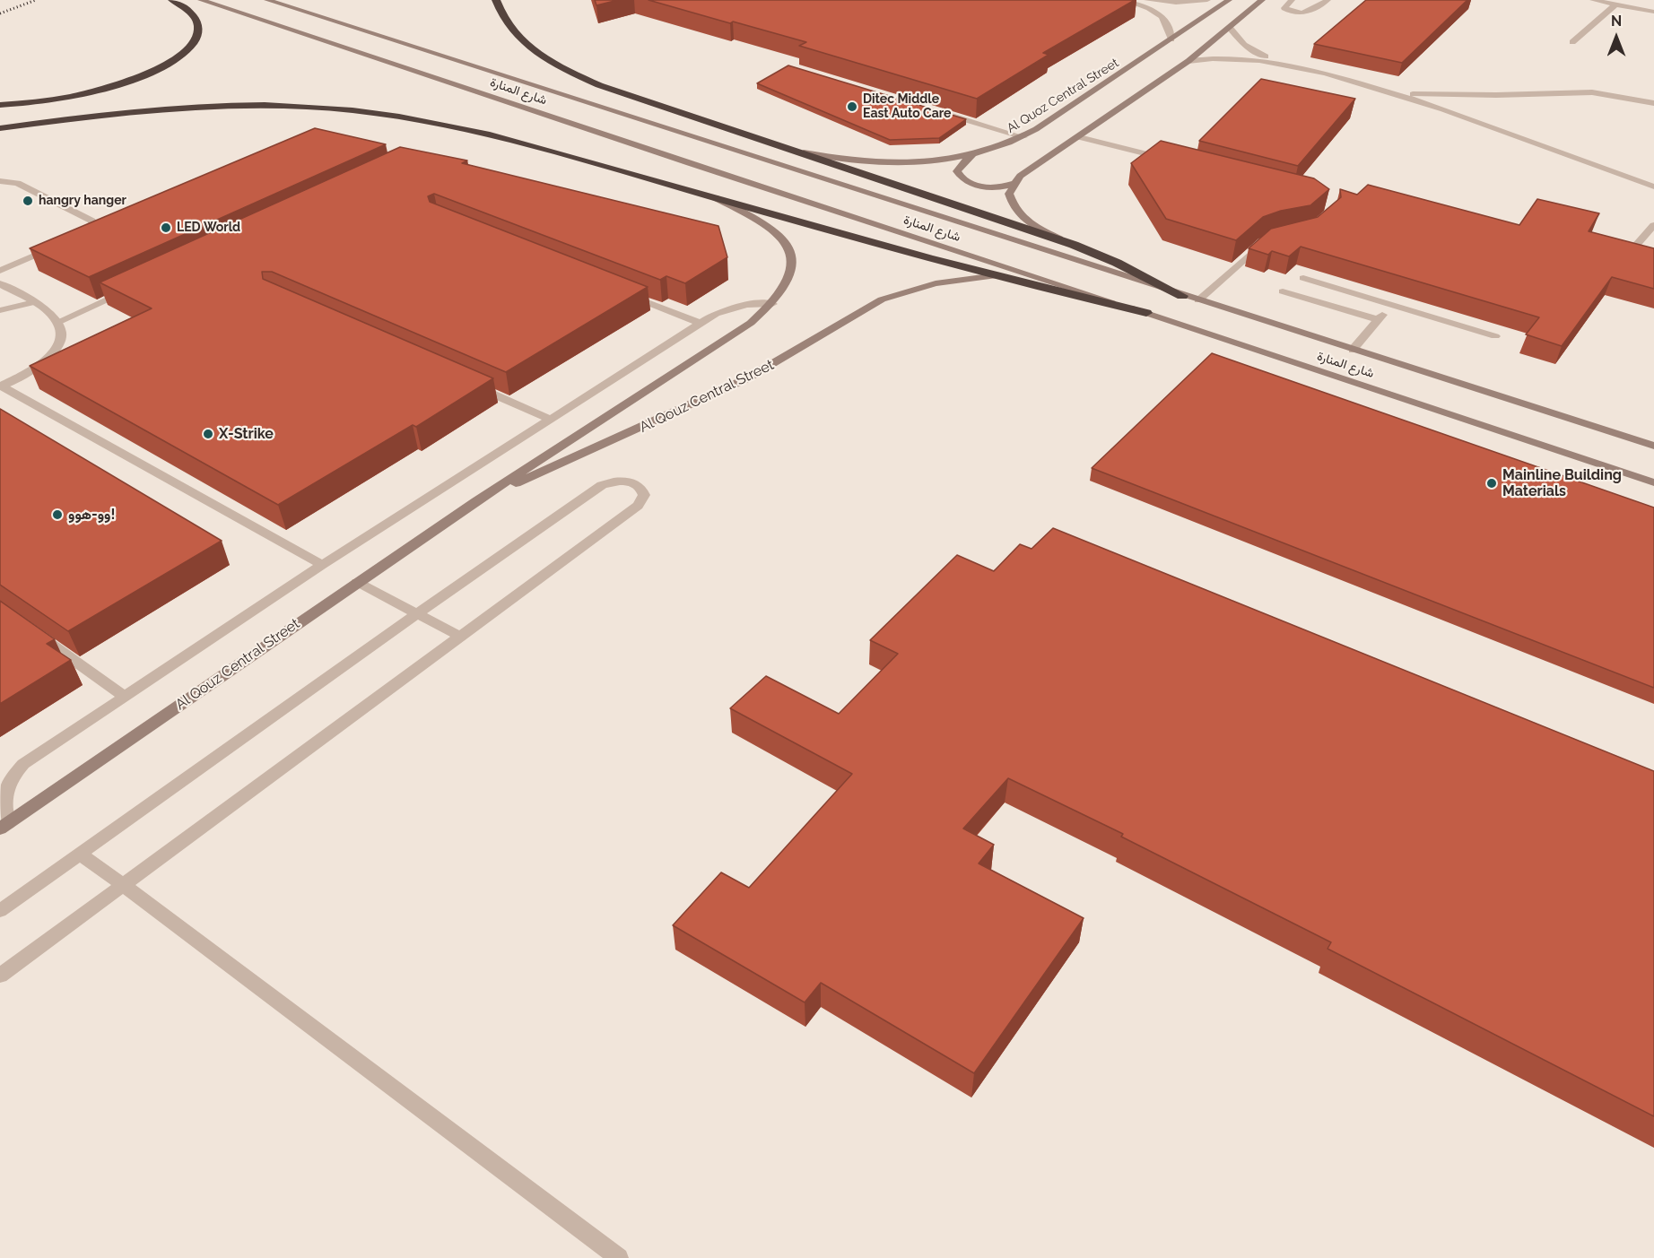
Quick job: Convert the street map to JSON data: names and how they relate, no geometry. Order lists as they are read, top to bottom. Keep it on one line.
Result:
{"streets":{"main road":["شارع المنارة","Al Quoz Central Street","Al Qouz Central Street"]},"places":["Ditec Middle East Auto Care","hangry hanger","LED World","X-Strike","Mainline Building Materials","وو-هوو!"],"north":"top"}
